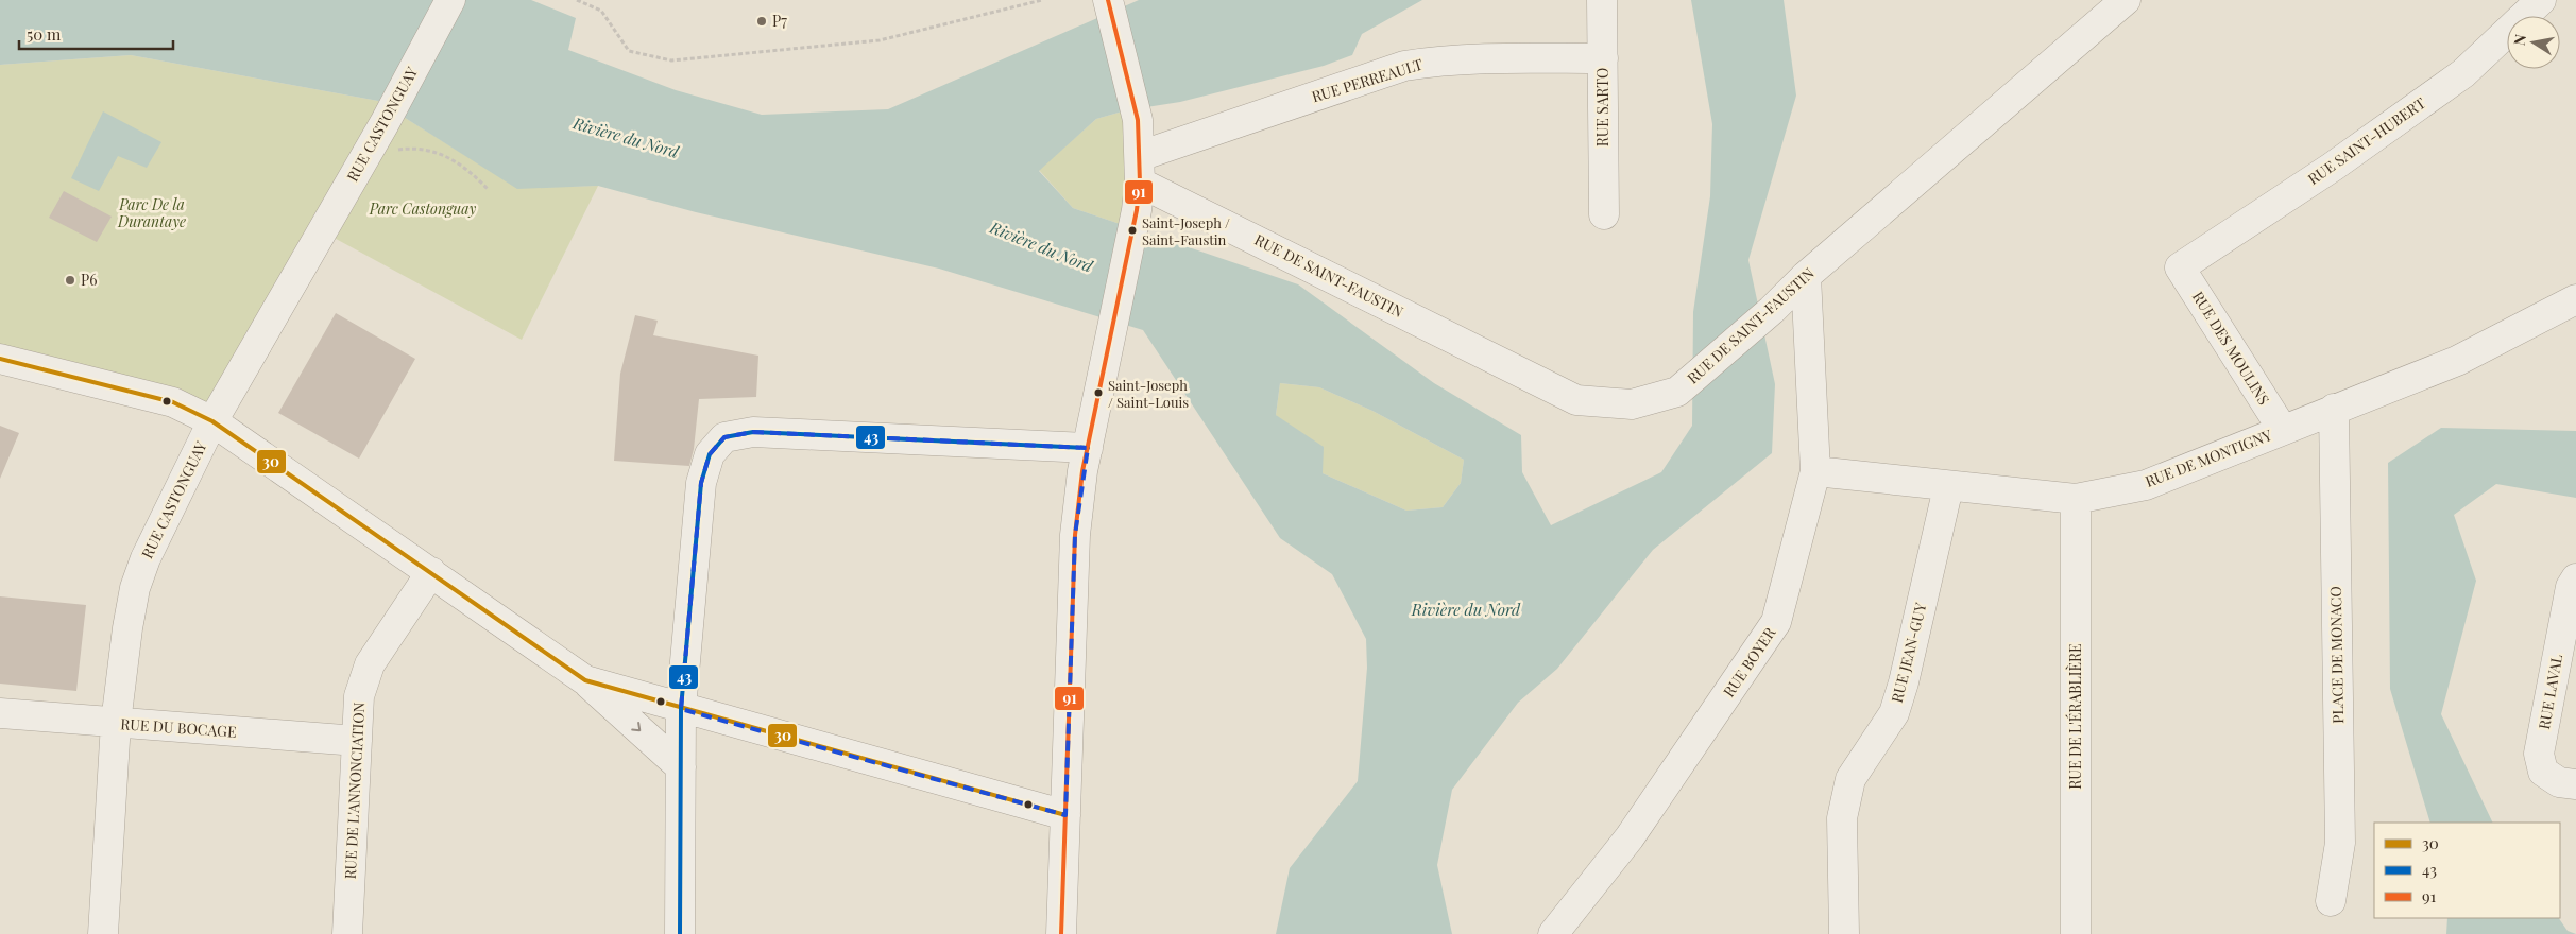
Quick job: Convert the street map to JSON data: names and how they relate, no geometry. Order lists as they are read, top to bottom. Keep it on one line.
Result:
{"streets":{"street":["RUE PERREAULT","RUE SARTO","RUE CASTONGUAY","RUE SAINT-HUBERT","RUE DE SAINT-FAUSTIN","RUE DES MOULINS","RUE DE MONTIGNY","RUE JEAN-GUY","PLACE DE MONACO","RUE BOYER","RUE LAVAL","RUE DE L'ÉRABLIÈRE","RUE DU BOCAGE","RUE DE L'ANNONCIATION"]},"crossings":[["RUE PERREAULT","RUE SARTO"],["RUE PERREAULT","RUE DE SAINT-FAUSTIN"],["RUE CASTONGUAY","RUE DU BOCAGE"],["RUE SAINT-HUBERT","RUE DES MOULINS"],["RUE DE SAINT-FAUSTIN","RUE BOYER"],["RUE DES MOULINS","RUE DE MONTIGNY"],["RUE DE MONTIGNY","RUE JEAN-GUY"],["RUE DE MONTIGNY","PLACE DE MONACO"],["RUE DE MONTIGNY","RUE BOYER"],["RUE DE MONTIGNY","RUE DE L'ÉRABLIÈRE"],["RUE DU BOCAGE","RUE DE L'ANNONCIATION"]],"water":["Rivière du Nord"],"parks":["Parc De la Durantaye","Parc Castonguay"],"places":["P7","Saint-Joseph / Saint-Faustin","P6","Saint-Joseph / Saint-Louis"],"lines":["transit line 91","transit line 30","transit line 43"],"legend":["30","43","91"],"scale_bar":"50 m","north":"left"}
